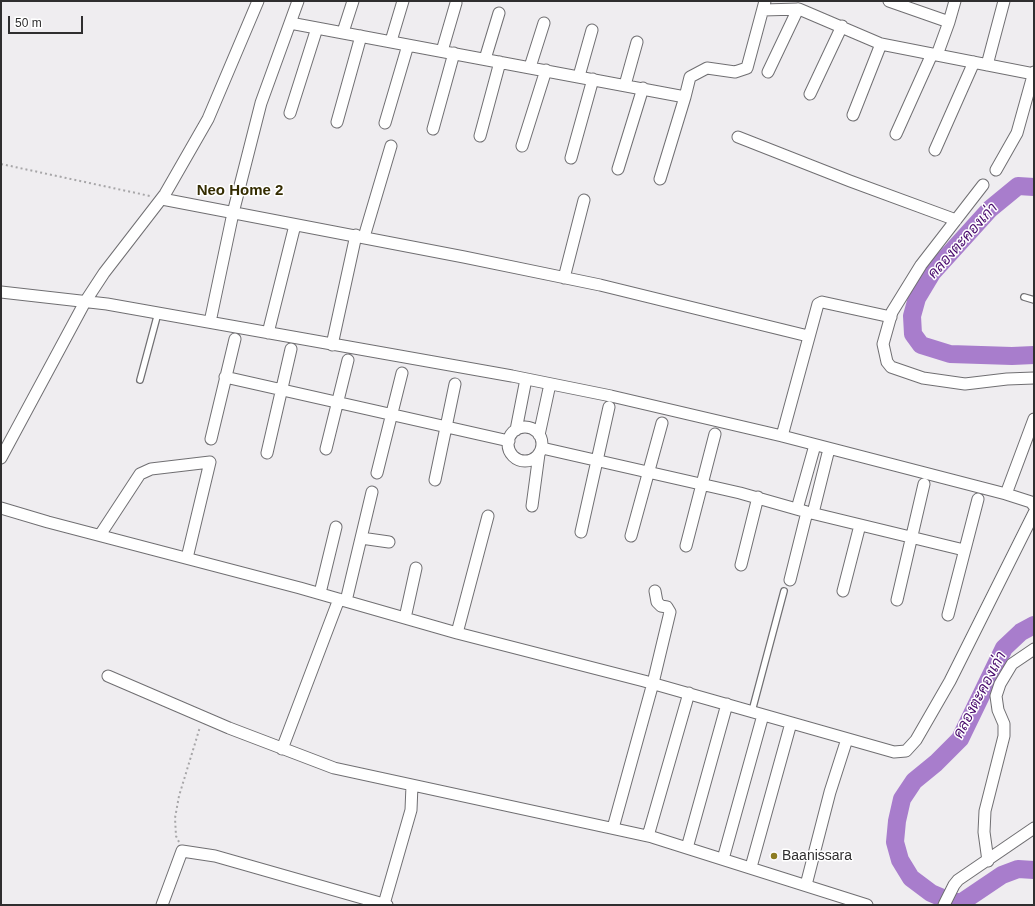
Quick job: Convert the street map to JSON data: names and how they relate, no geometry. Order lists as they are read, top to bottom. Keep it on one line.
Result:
{"districts":["Neo Home 2"],"water":["คลองตะคองเก่า"],"places":["Baanissara"],"scale_bar":"50 m"}
